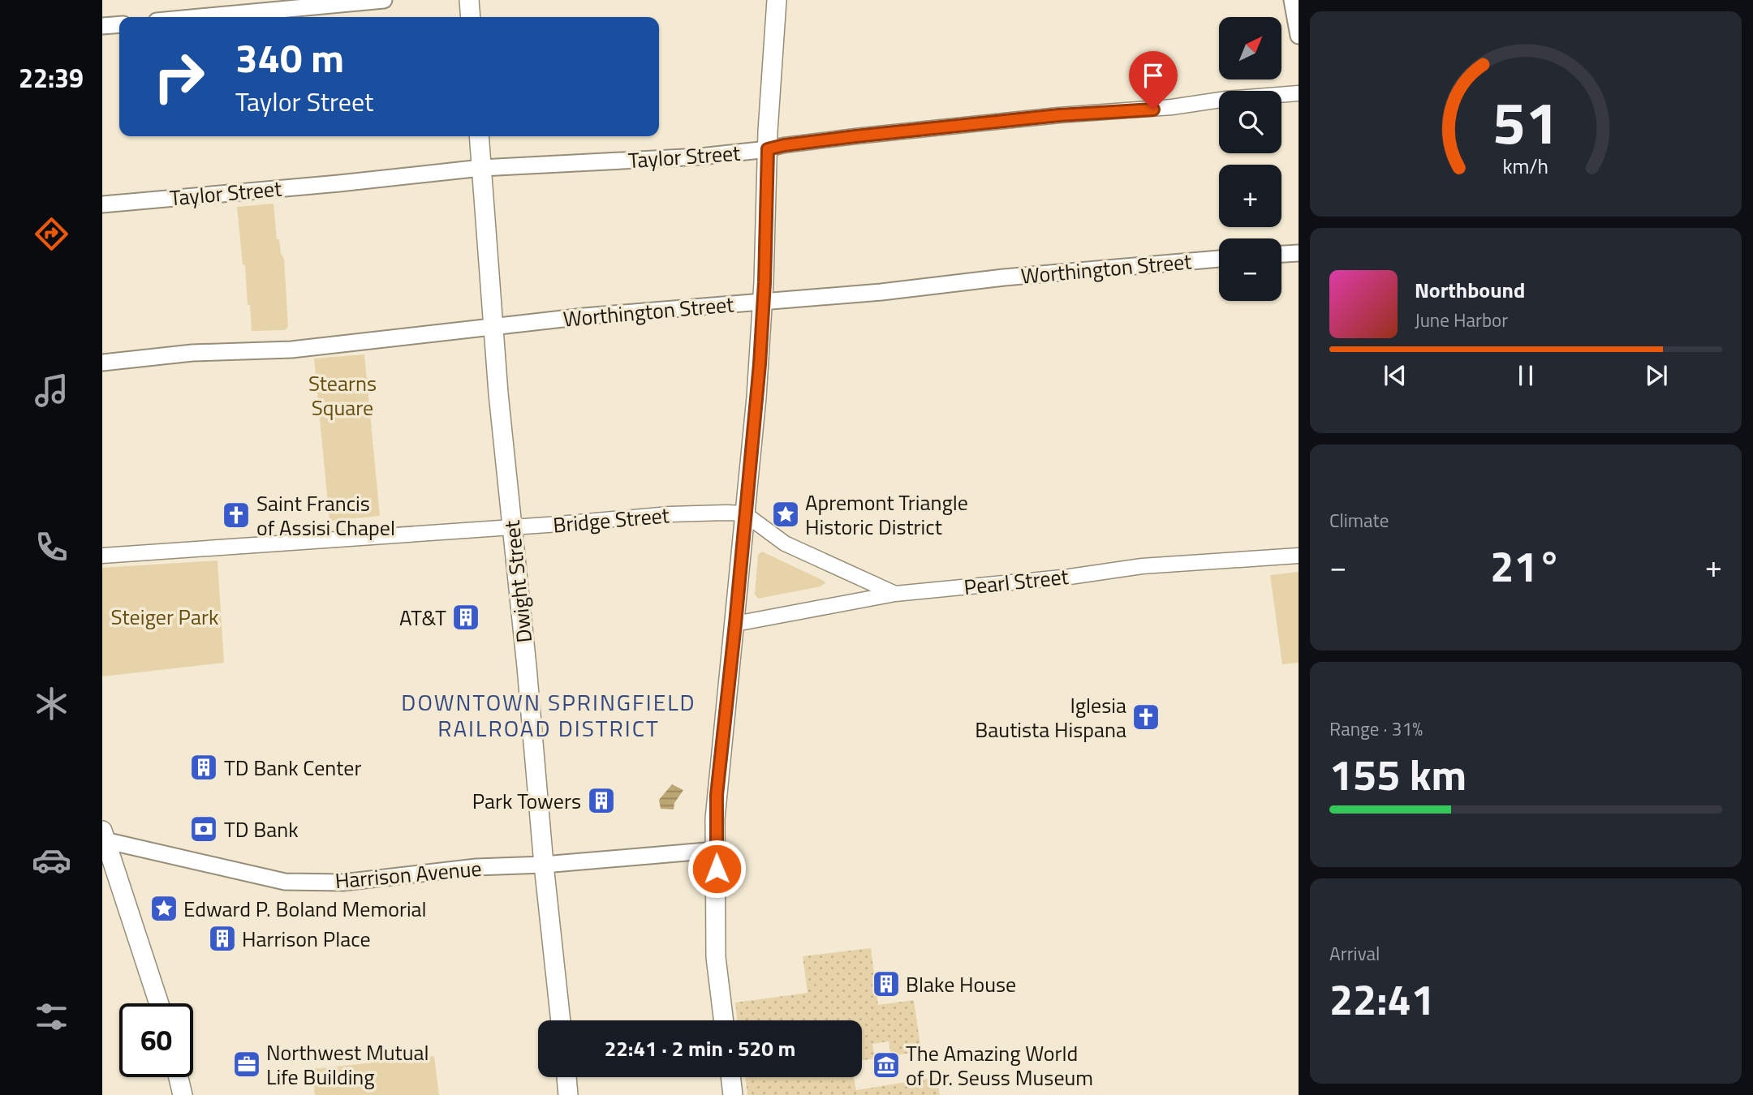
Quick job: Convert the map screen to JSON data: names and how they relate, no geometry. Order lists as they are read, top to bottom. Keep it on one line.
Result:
{"streets":{"main road":["Taylor Street","Worthington Street","Dwight Street","Harrison Avenue"],"street":["Bridge Street","Pearl Street"]},"crossings":[["Taylor Street","Dwight Street"],["Worthington Street","Dwight Street"],["Bridge Street","Dwight Street"],["Dwight Street","Harrison Avenue"]],"districts":["DOWNTOWN SPRINGFIELD RAILROAD DISTRICT"],"parks":["Stearns Square","Steiger Park"],"places":{"place":["Apremont Triangle Historic District","Edward P. Boland Memorial"],"church":["Saint Francis of Assisi Chapel","Iglesia Bautista Hispana"],"building":["AT&T","TD Bank Center","Park Towers","Harrison Place","Blake House"],"bank":["TD Bank"],"office":["Northwest Mutual Life Building"],"museum":["The Amazing World of Dr. Seuss Museum"]},"north":"top right","page":{"tabs":"22:39","map_buttons":["+","−"],"turn":["340 m","Taylor Street"],"song":["Northbound","June Harbor"],"tile":["Climate",["Range · 31%","155 km"],["Arrival","22:41"]],"heat":["−","21°","+"],"limit":"60","trip":"22:41 · 2 min · 520 m","gauge":["51","km/h"]}}
